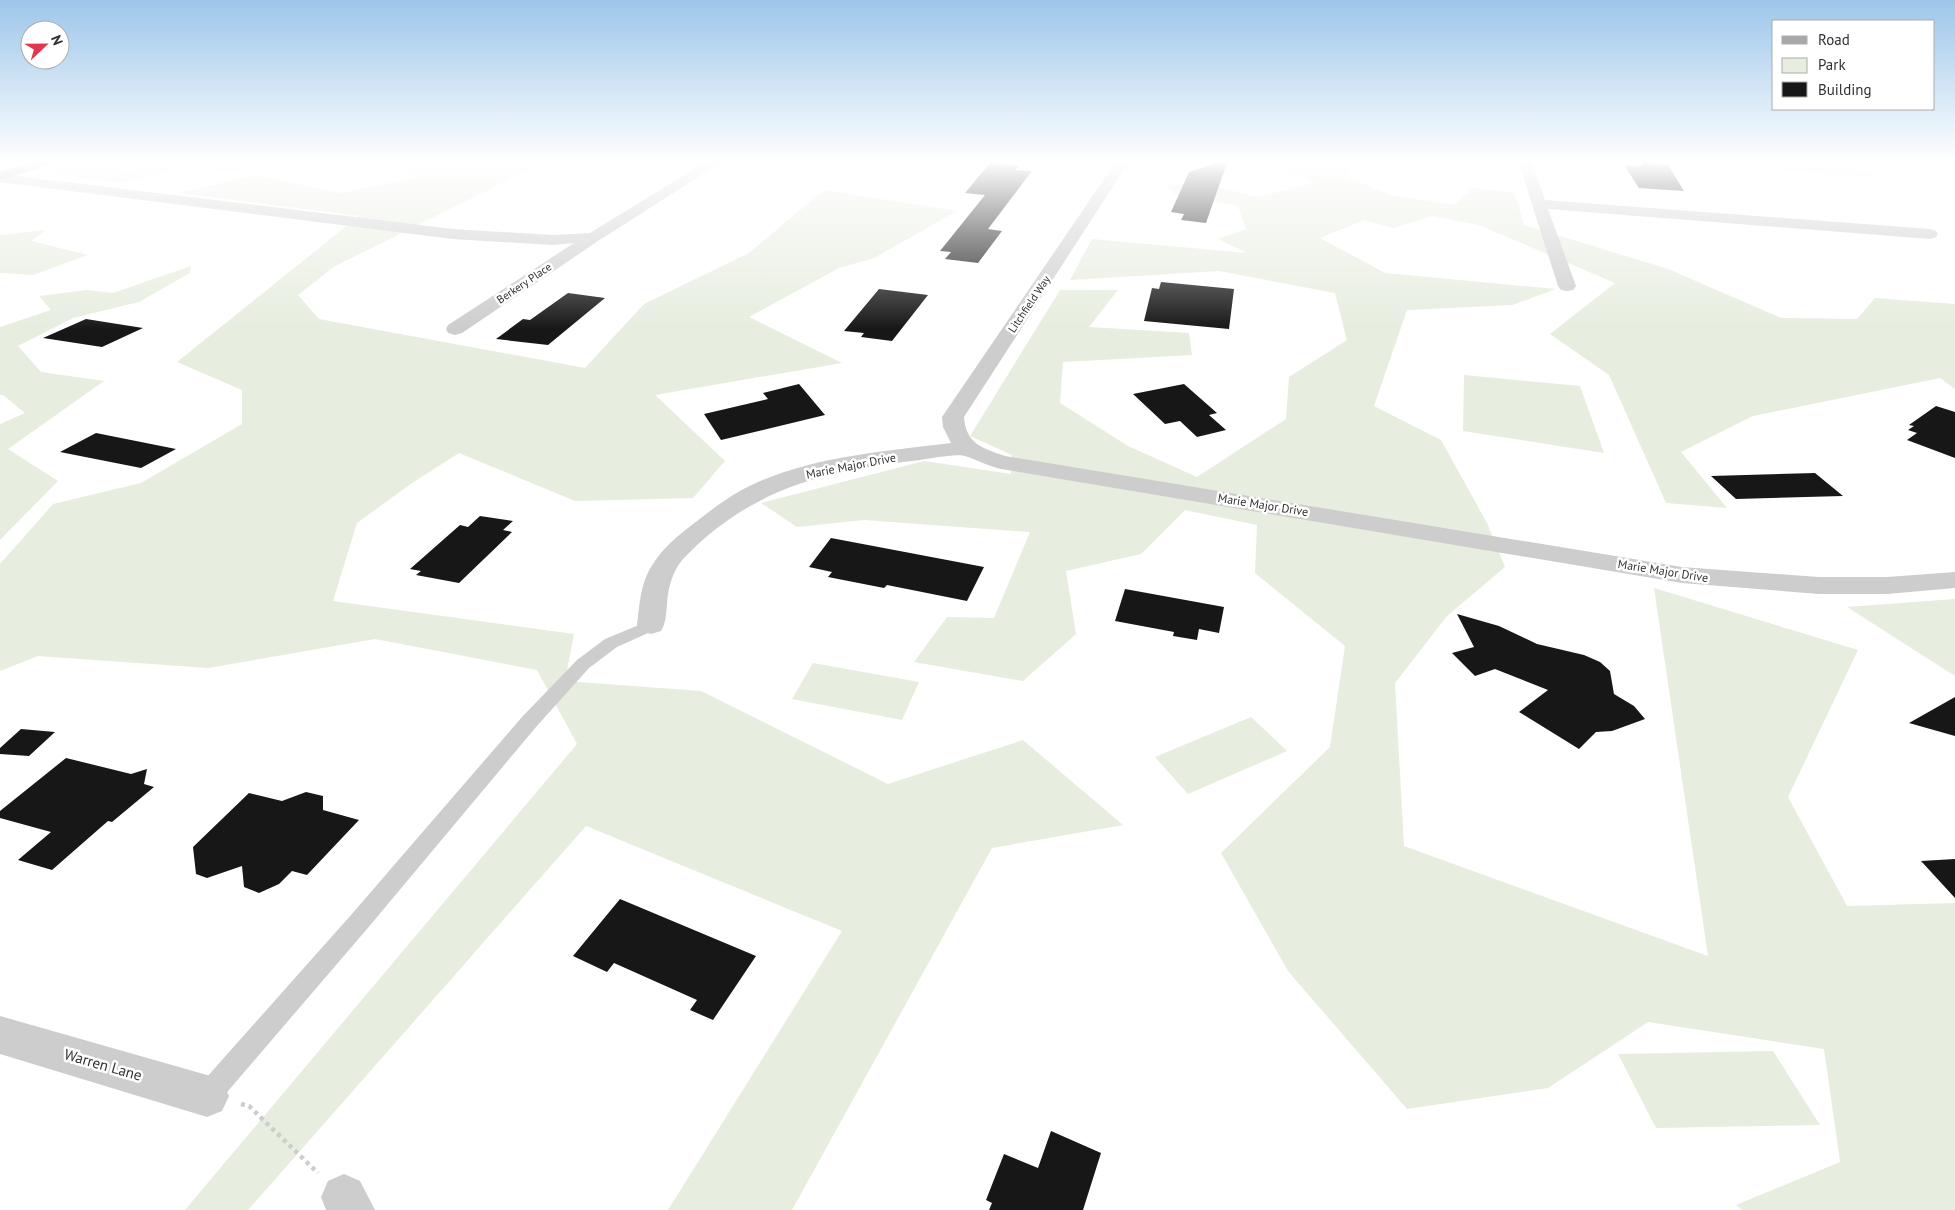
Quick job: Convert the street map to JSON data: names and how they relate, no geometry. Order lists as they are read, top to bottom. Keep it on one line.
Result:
{"streets":{"street":["Berkery Place","Litchfield Way","Marie Major Drive","Warren Lane"]},"crossings":[["Litchfield Way","Marie Major Drive"]],"legend":["Road","Park","Building"],"north":"right"}
